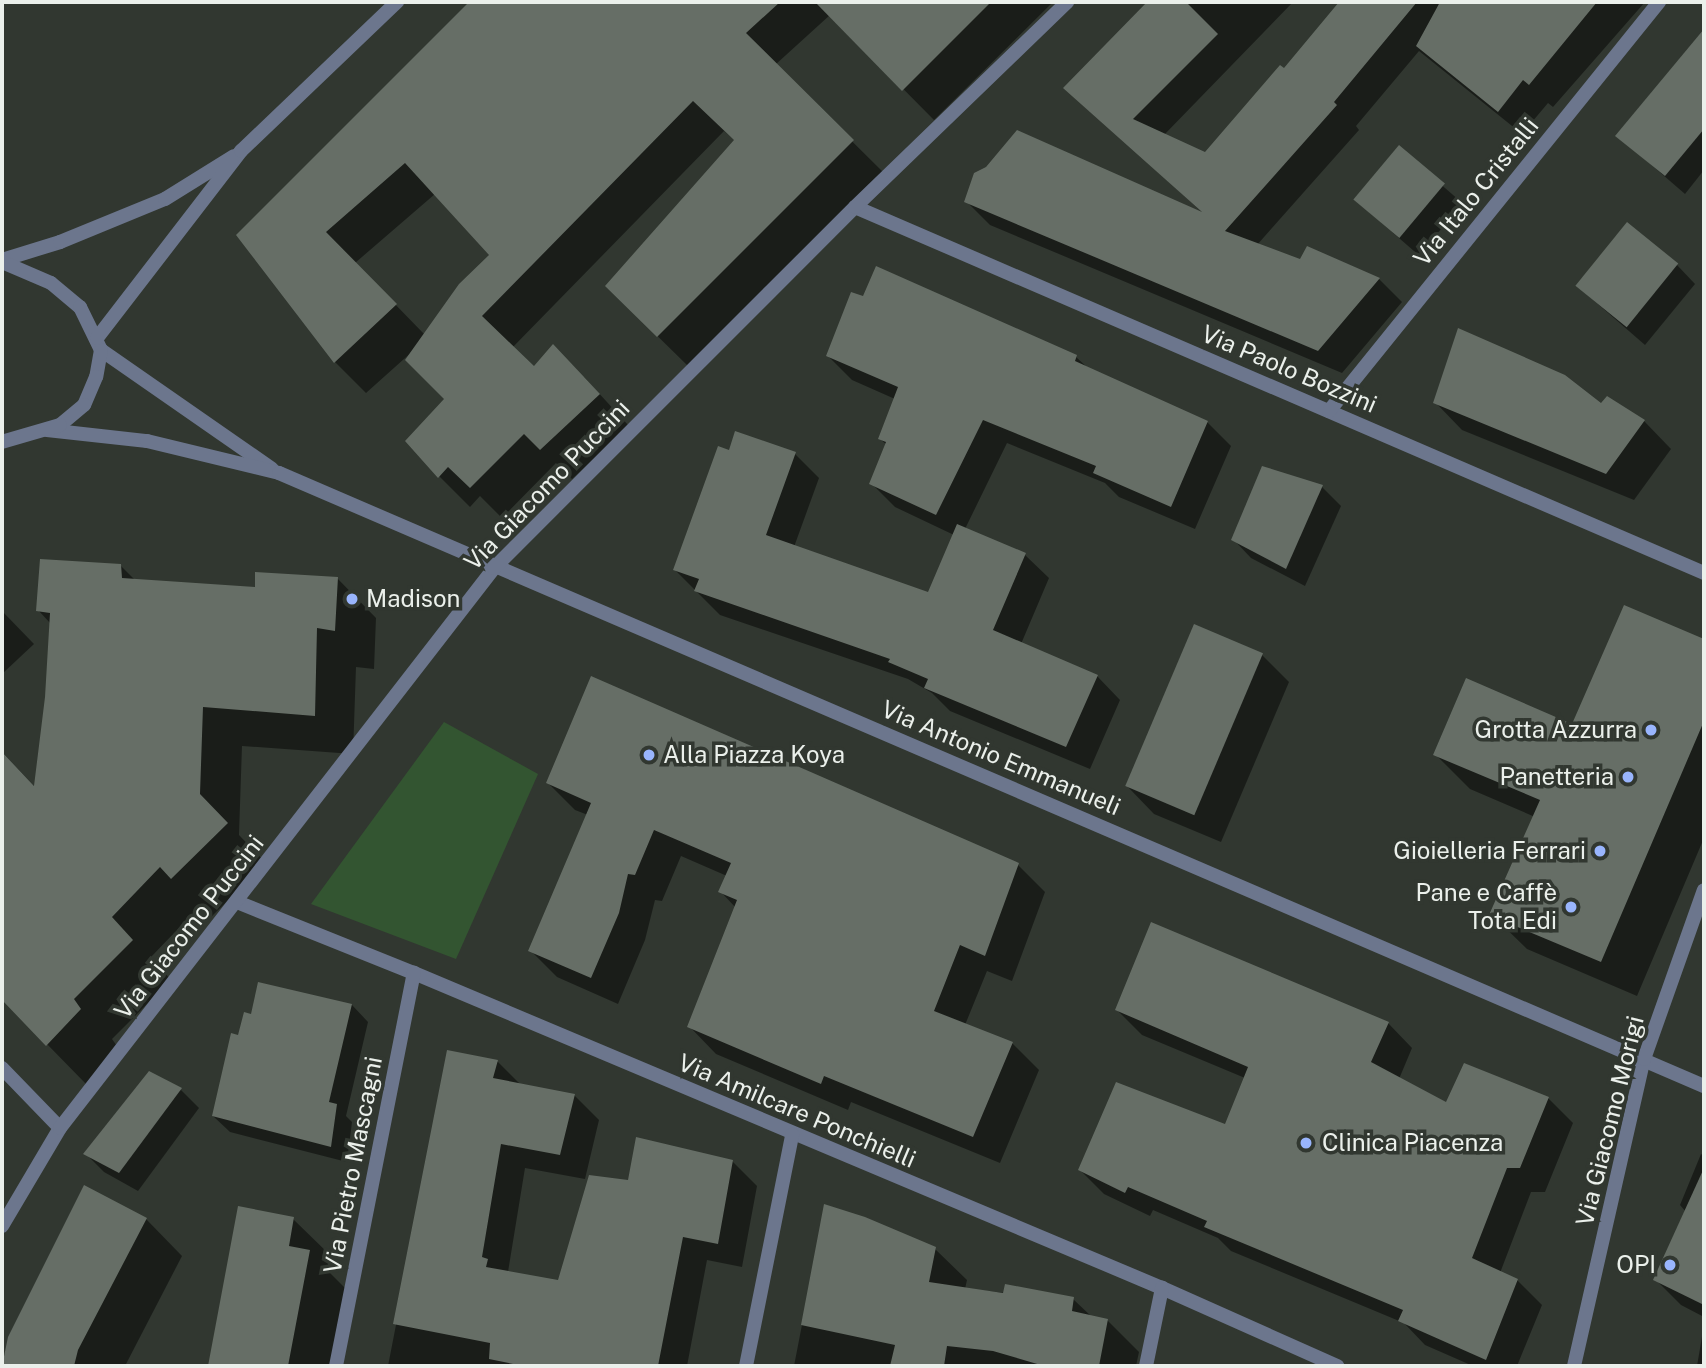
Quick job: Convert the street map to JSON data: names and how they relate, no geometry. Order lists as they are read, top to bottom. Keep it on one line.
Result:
{"streets":{"street":["Via Italo Cristalli","Via Paolo Bozzini","Via Giacomo Puccini","Via Antonio Emmanueli","Via Amilcare Ponchielli","Via Giacomo Morigi","Via Pietro Mascagni"]},"crossings":[["Via Italo Cristalli","Via Paolo Bozzini"],["Via Paolo Bozzini","Via Giacomo Puccini"],["Via Giacomo Puccini","Via Antonio Emmanueli"],["Via Giacomo Puccini","Via Amilcare Ponchielli"],["Via Antonio Emmanueli","Via Giacomo Morigi"],["Via Amilcare Ponchielli","Via Pietro Mascagni"]],"places":["Madison","Grotta Azzurra","Alla Piazza Koya","Panetteria","Gioielleria Ferrari","Pane e Caffè Tota Edi","Clinica Piacenza","OPI"]}
